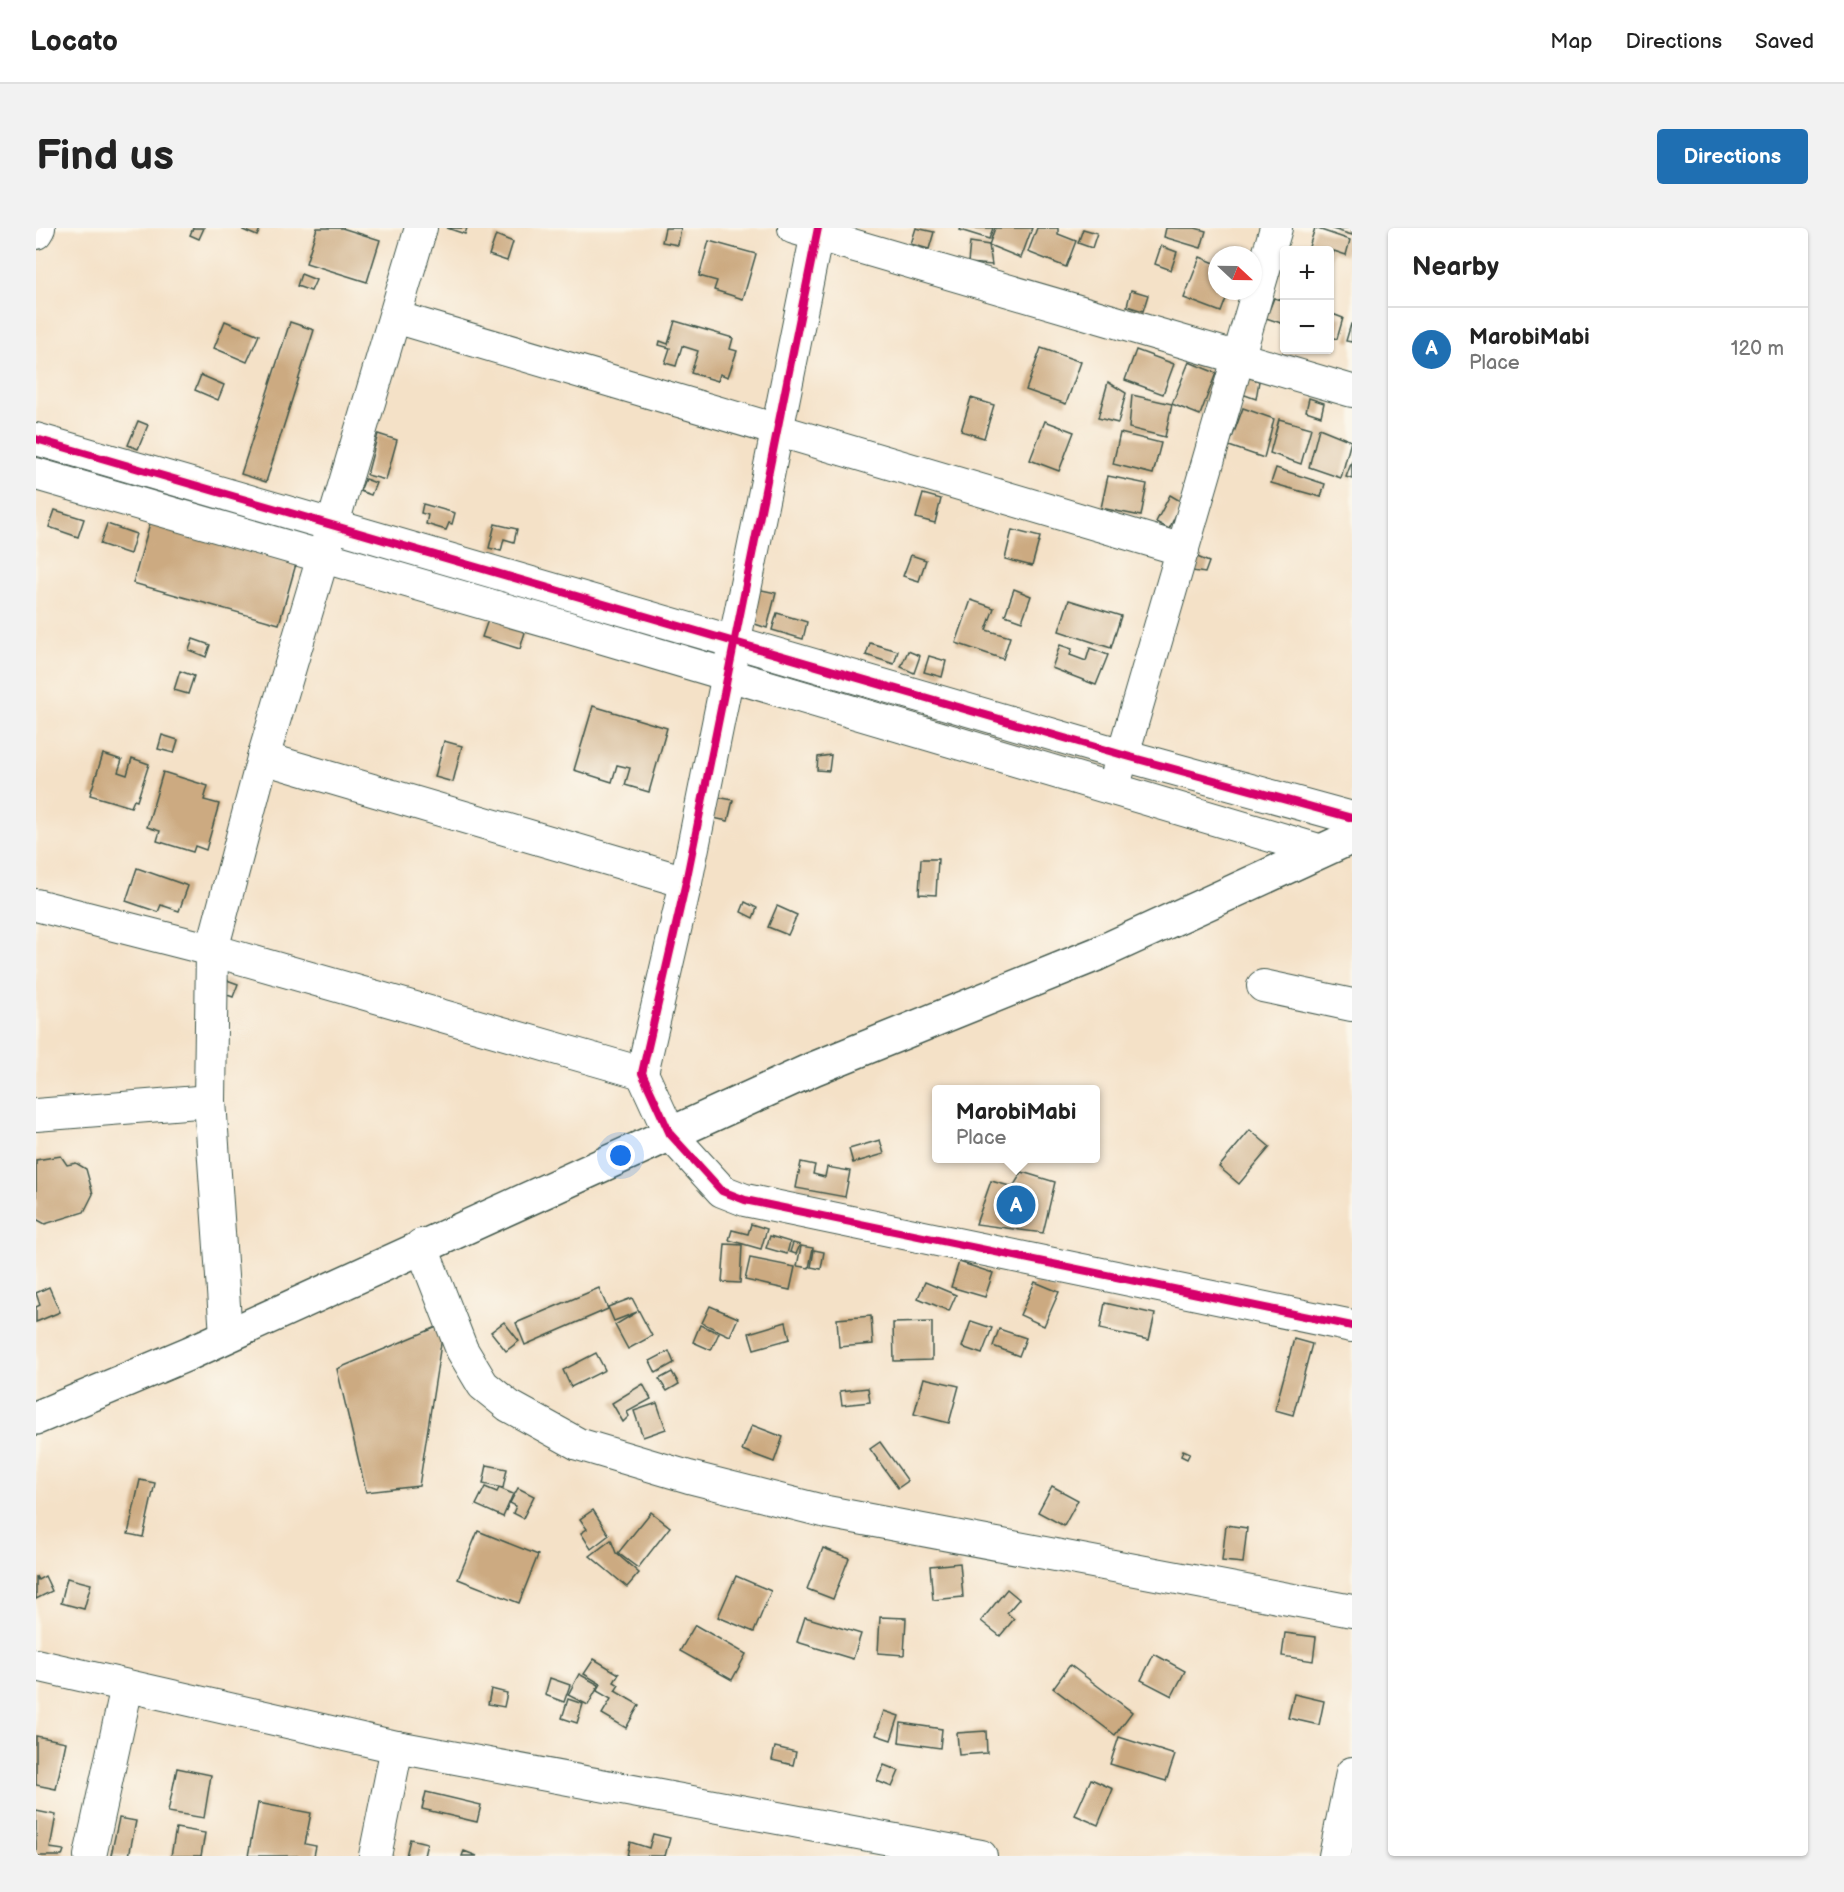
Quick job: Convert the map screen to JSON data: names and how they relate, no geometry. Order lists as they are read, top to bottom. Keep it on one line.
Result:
{"north":"right","page":{"header":"Locato","nav":["Map","Directions","Saved"],"buttons":"Directions","title":"Find us","heading":"Nearby","map_buttons":["+","−"],"list":[{"mark":"A","name":"MarobiMabi","note":"Place","value":"120 m"}],"popup":["MarobiMabi","Place"],"pins":"A"}}
